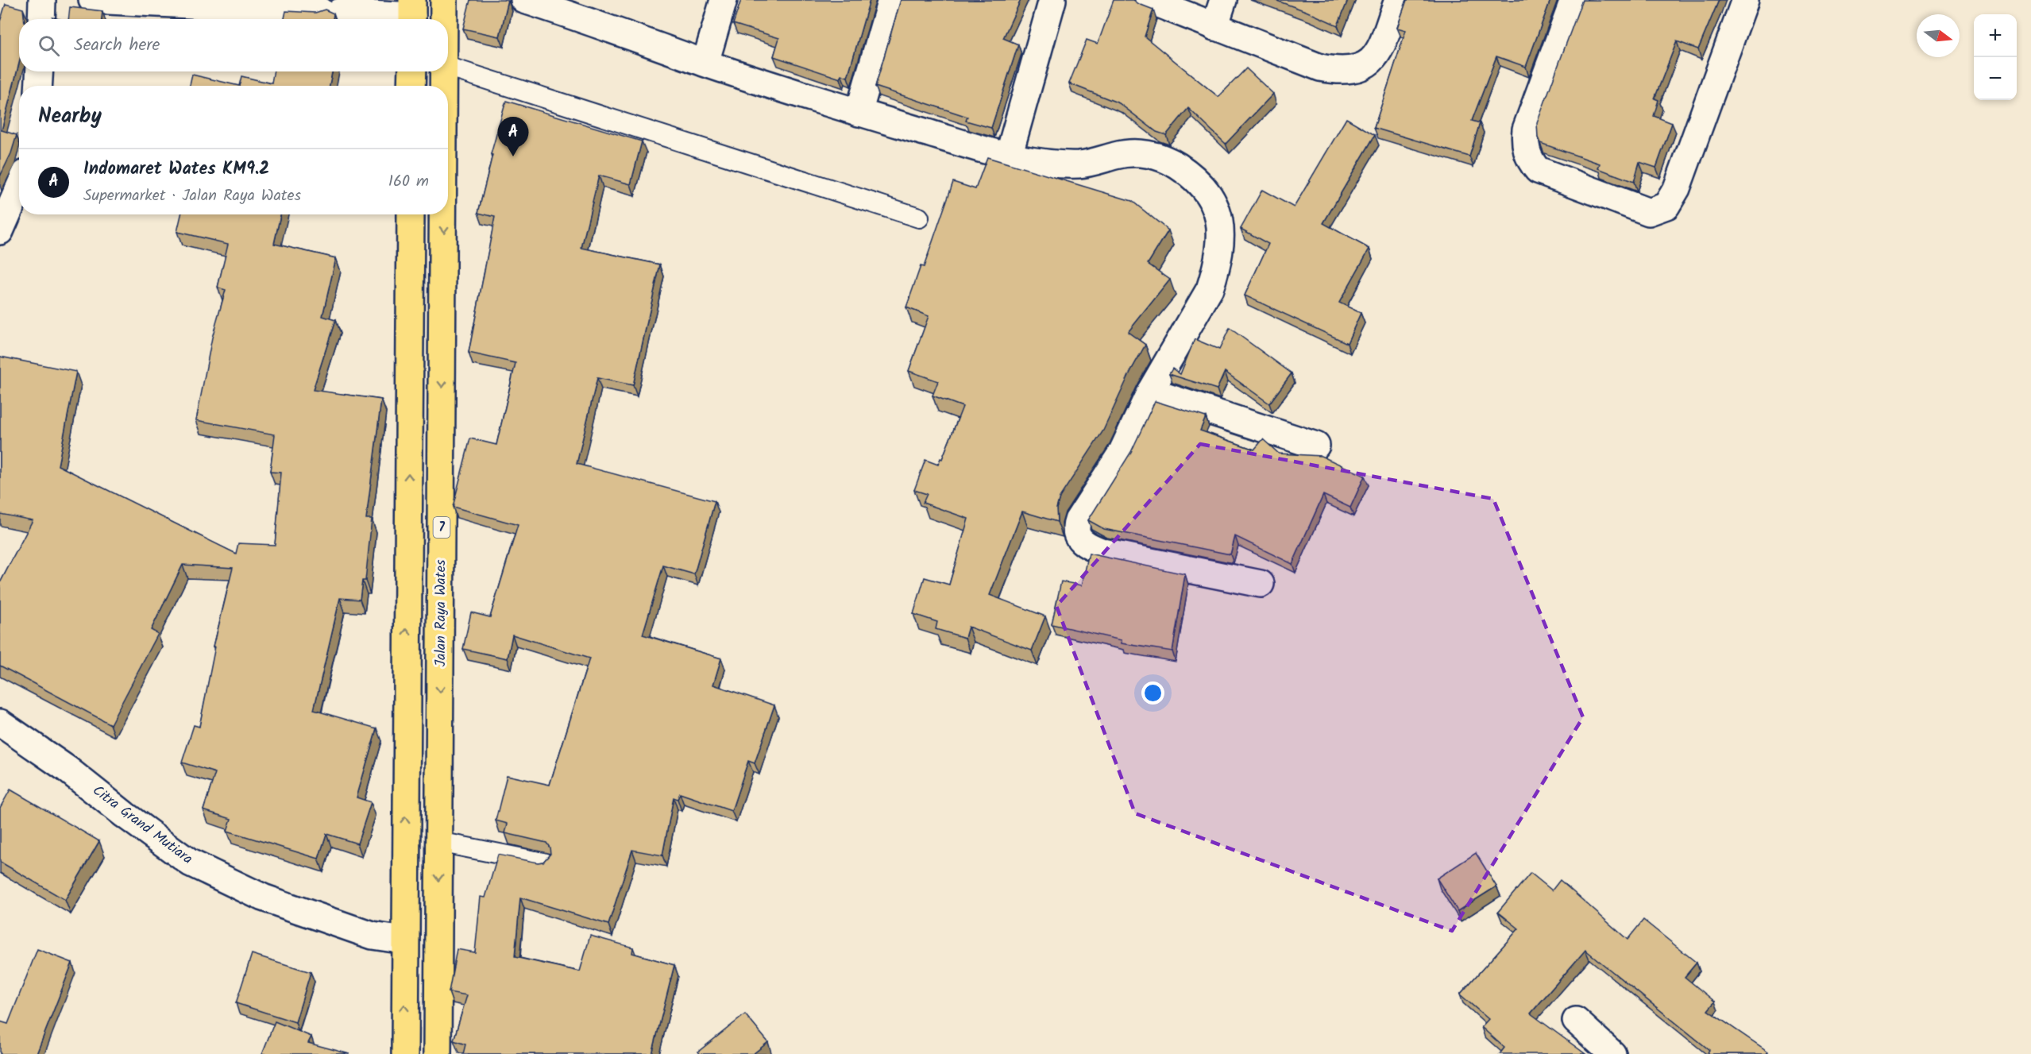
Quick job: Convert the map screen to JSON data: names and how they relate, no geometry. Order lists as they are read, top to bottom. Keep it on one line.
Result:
{"streets":{"highway":["7","Jalan Raya Wates"],"street":["Citra Grand Mutiara"]},"north":"right","page":{"map_buttons":["+","−"],"search":"Search here","heading":"Nearby","pins":"A","list":[{"mark":"A","name":"Indomaret Wates KM9.2","note":"Supermarket · Jalan Raya Wates","value":"160 m"}]}}
